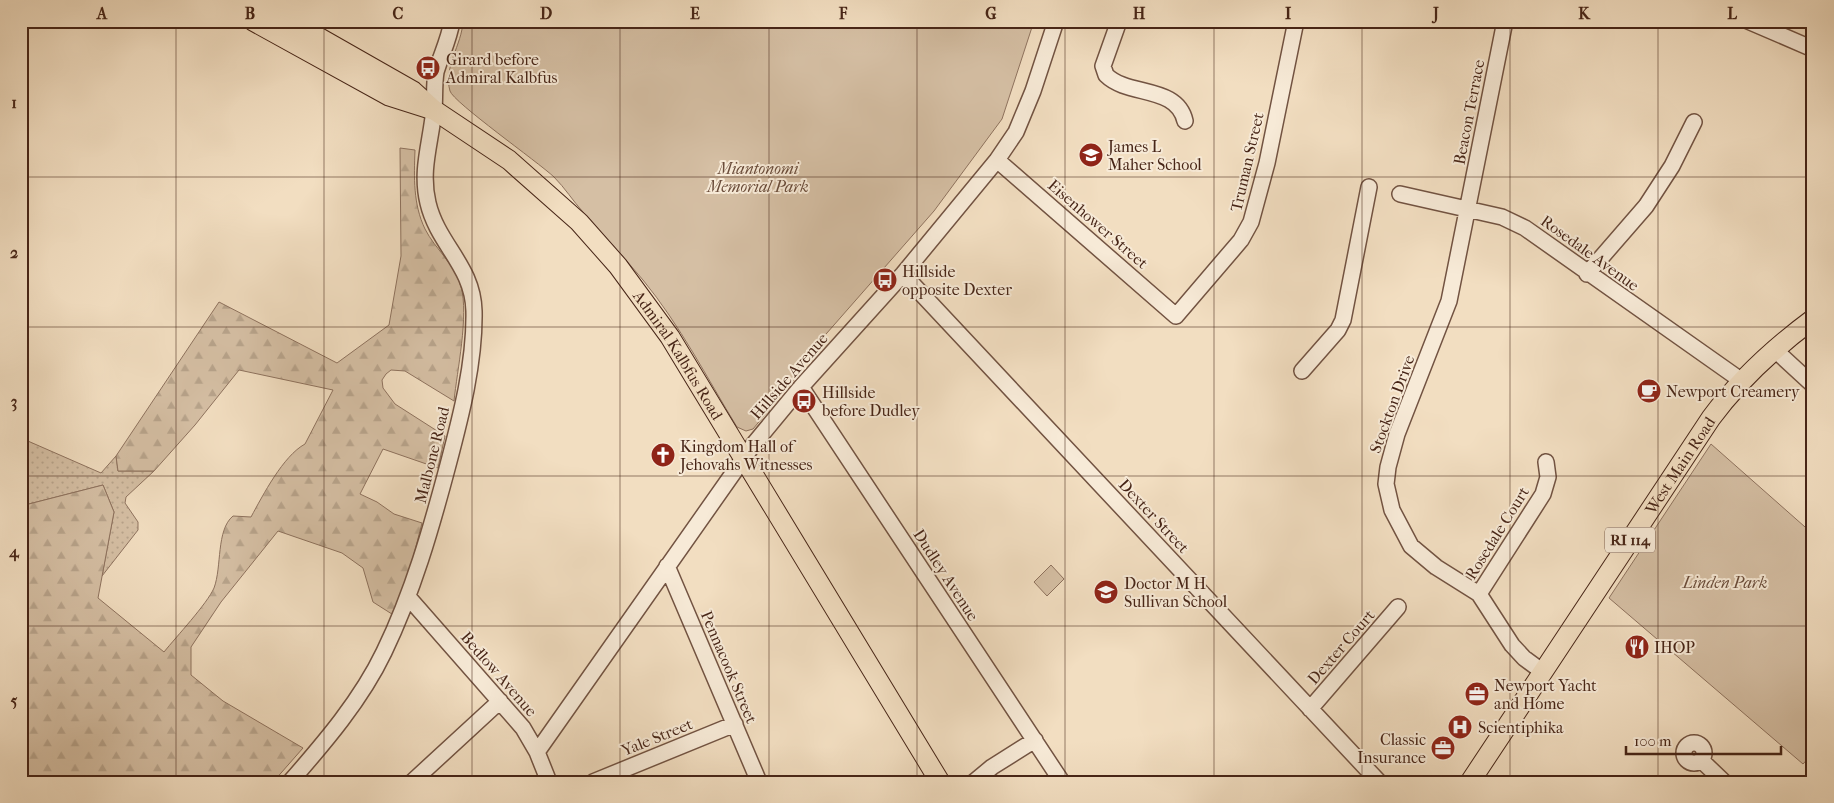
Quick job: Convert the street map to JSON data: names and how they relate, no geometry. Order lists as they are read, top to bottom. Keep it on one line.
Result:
{"streets":{"main road":["Admiral Kalbfus Road","West Main Road","RI 114"],"street":["Beacon Terrace","Truman Street","Eisenhower Street","Rosedale Avenue","Hillside Avenue","Stockton Drive","Malbone Road","Dexter Street","Rosedale Court","Dudley Avenue","Dexter Court","Pennacook Street","Bedlow Avenue","Yale Street"]},"crossings":[["Beacon Terrace","Rosedale Avenue"],["Beacon Terrace","Stockton Drive"],["Truman Street","Eisenhower Street"],["Eisenhower Street","Hillside Avenue"],["Rosedale Avenue","Stockton Drive"],["Rosedale Avenue","West Main Road"],["Admiral Kalbfus Road","Hillside Avenue"],["Admiral Kalbfus Road","Malbone Road"],["Hillside Avenue","Dexter Street"],["Hillside Avenue","Dudley Avenue"],["Hillside Avenue","Pennacook Street"],["Hillside Avenue","Bedlow Avenue"],["Stockton Drive","West Main Road"],["Stockton Drive","Rosedale Court"],["Malbone Road","Bedlow Avenue"],["Dexter Street","Dexter Court"],["Pennacook Street","Yale Street"]],"parks":["Miantonomi Memorial Park","Linden Park"],"places":{"bus stop":["Girard before Admiral Kalbfus","Hillside opposite Dexter","Hillside before Dudley"],"school or university":["James L Maher School","Doctor M H Sullivan School"],"cafe":["Newport Creamery"],"church":["Kingdom Hall of Jehovahs Witnesses"],"restaurant":["IHOP"],"office":["Newport Yacht and Home","Classic Insurance"],"hospital":["Scientiphika"]},"scale_bar":"100 m","grid":{"columns":["A","B","C","D","E","F","G","H","I","J","K","L"],"rows":["1","2","3","4","5"]}}
